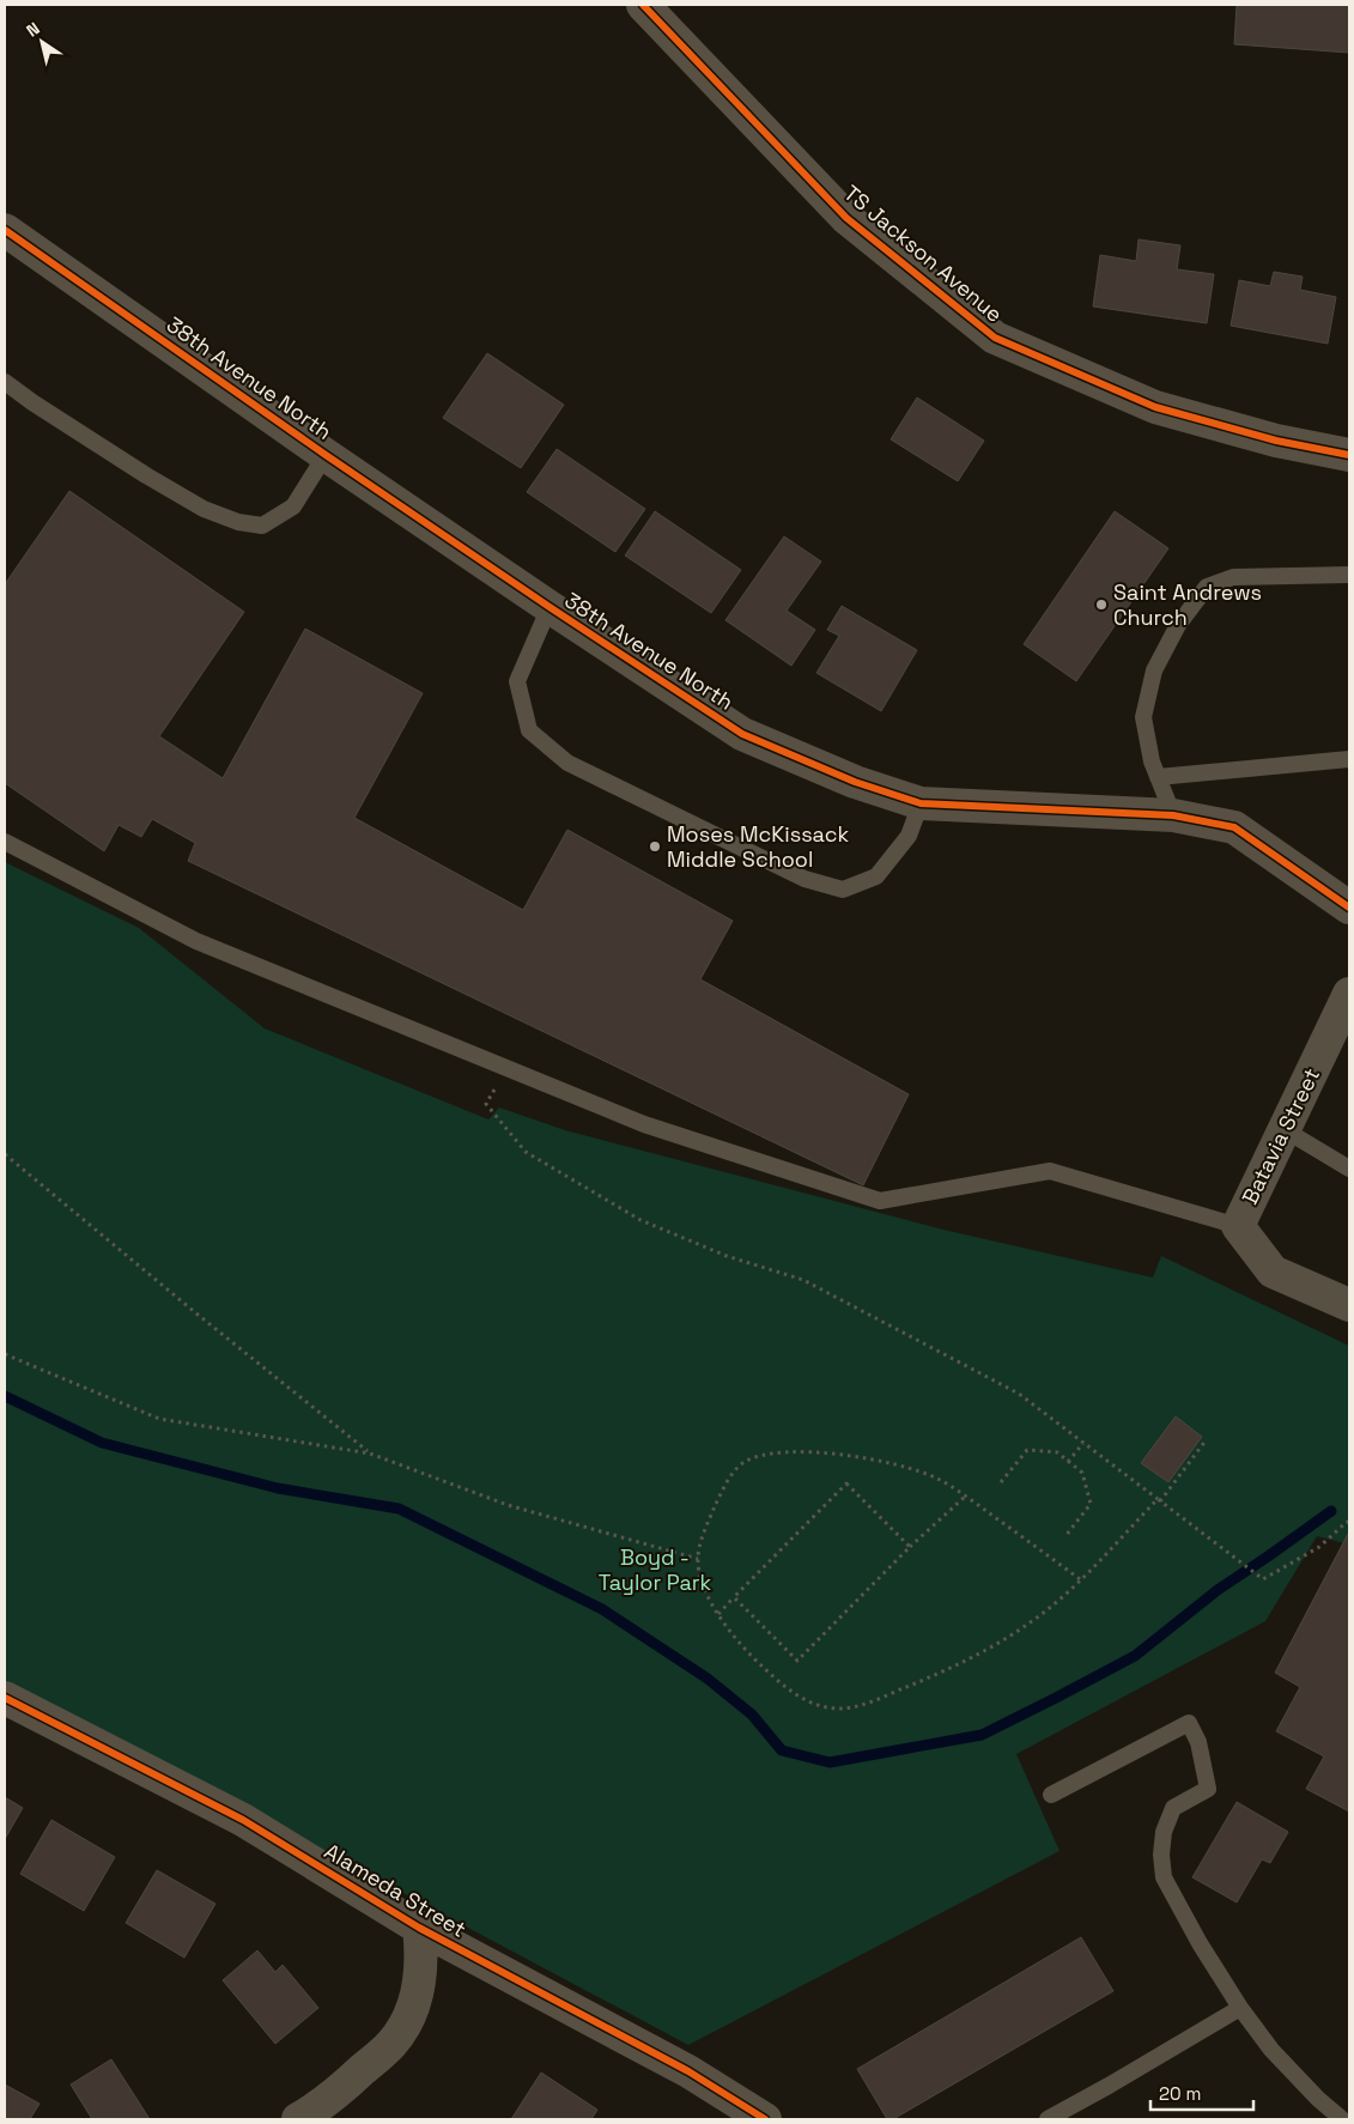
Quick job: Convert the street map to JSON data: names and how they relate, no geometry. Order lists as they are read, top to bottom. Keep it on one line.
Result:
{"streets":{"street":["TS Jackson Avenue","38th Avenue North","Batavia Street","Alameda Street"]},"parks":["Boyd - Taylor Park"],"places":["Saint Andrews Church","Moses McKissack Middle School"],"scale_bar":"20 m","north":"top left"}
